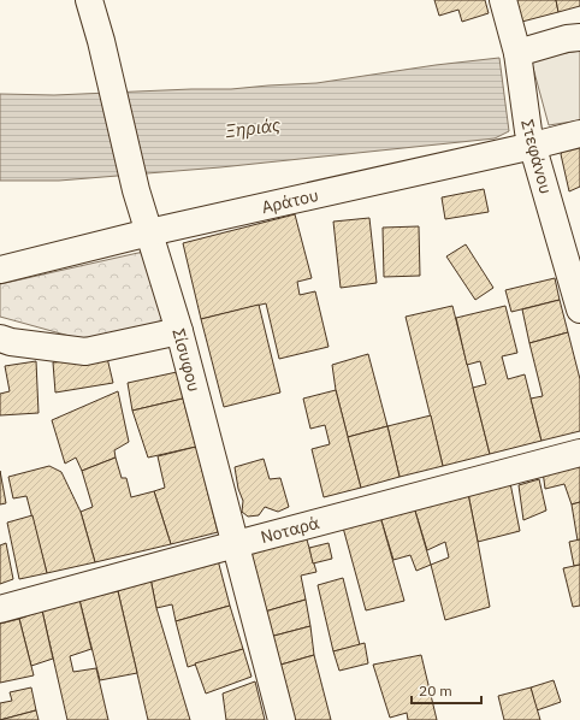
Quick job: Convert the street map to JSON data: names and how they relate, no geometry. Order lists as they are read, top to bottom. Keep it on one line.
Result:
{"streets":{"street":["Στεφάνου","Αράτου","Σίσυφου","Νοταρά"]},"crossings":[["Στεφάνου","Αράτου"],["Αράτου","Σίσυφου"],["Σίσυφου","Νοταρά"]],"water":["Ξηριάς"],"scale_bar":"20 m"}
